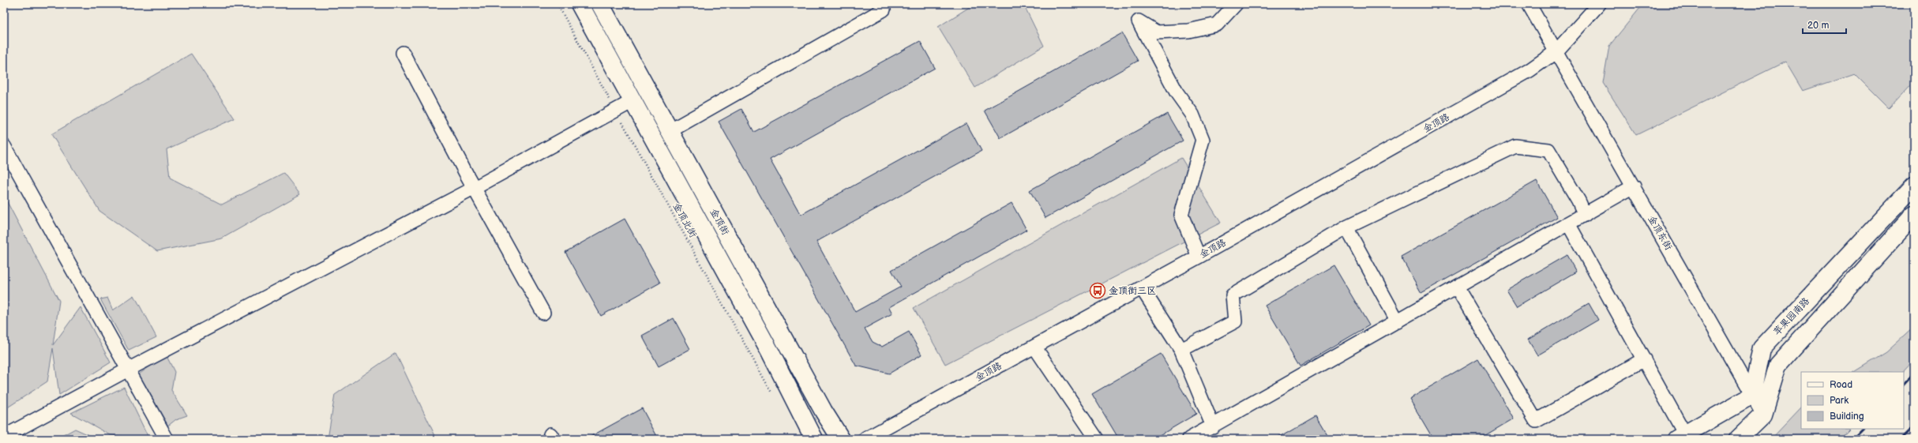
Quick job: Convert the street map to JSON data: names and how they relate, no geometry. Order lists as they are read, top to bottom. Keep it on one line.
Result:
{"streets":{"main road":["金顶街","苹果园南路"],"street":["金顶路","金顶东街"],"path":["金顶北街"]},"crossings":[["金顶路","金顶东街"],["金顶东街","苹果园南路"]],"places":{"bus stop":["金顶街三区"]},"legend":["Road","Park","Building"],"scale_bar":"20 m"}
